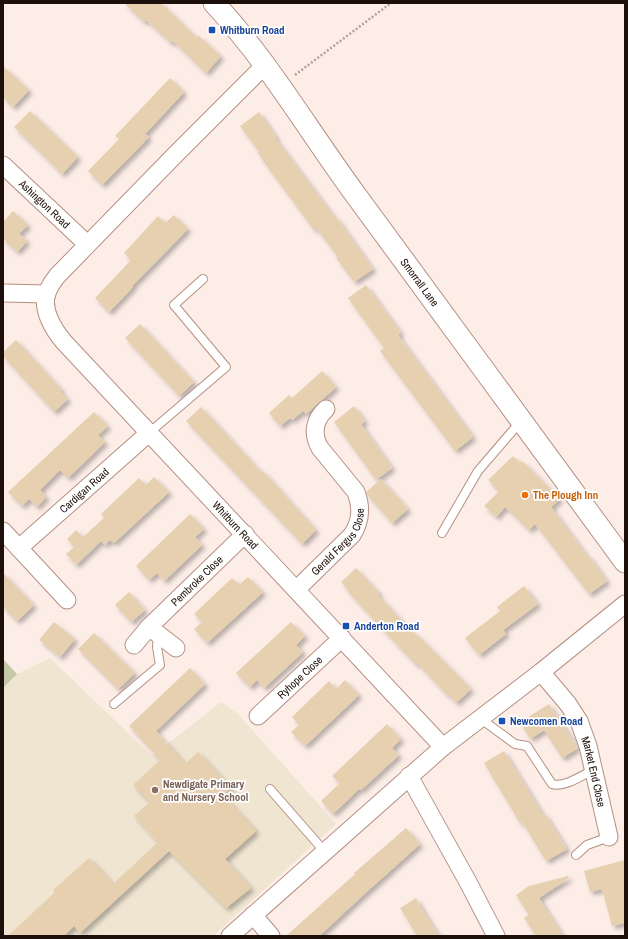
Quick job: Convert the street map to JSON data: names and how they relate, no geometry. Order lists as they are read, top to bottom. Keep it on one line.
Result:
{"streets":{"street":["Ashington Road","Smorrall Lane","Cardigan Road","Whitburn Road","Gerald Fergus Close","Pembroke Close","Ryhope Close","Market End Close"]},"crossings":[["Cardigan Road","Whitburn Road"],["Whitburn Road","Gerald Fergus Close"],["Whitburn Road","Pembroke Close"],["Whitburn Road","Ryhope Close"]],"places":{"transit":["Whitburn Road","Anderton Road","Newcomen Road"],"other":["The Plough Inn","Newdigate Primary and Nursery School"]}}
